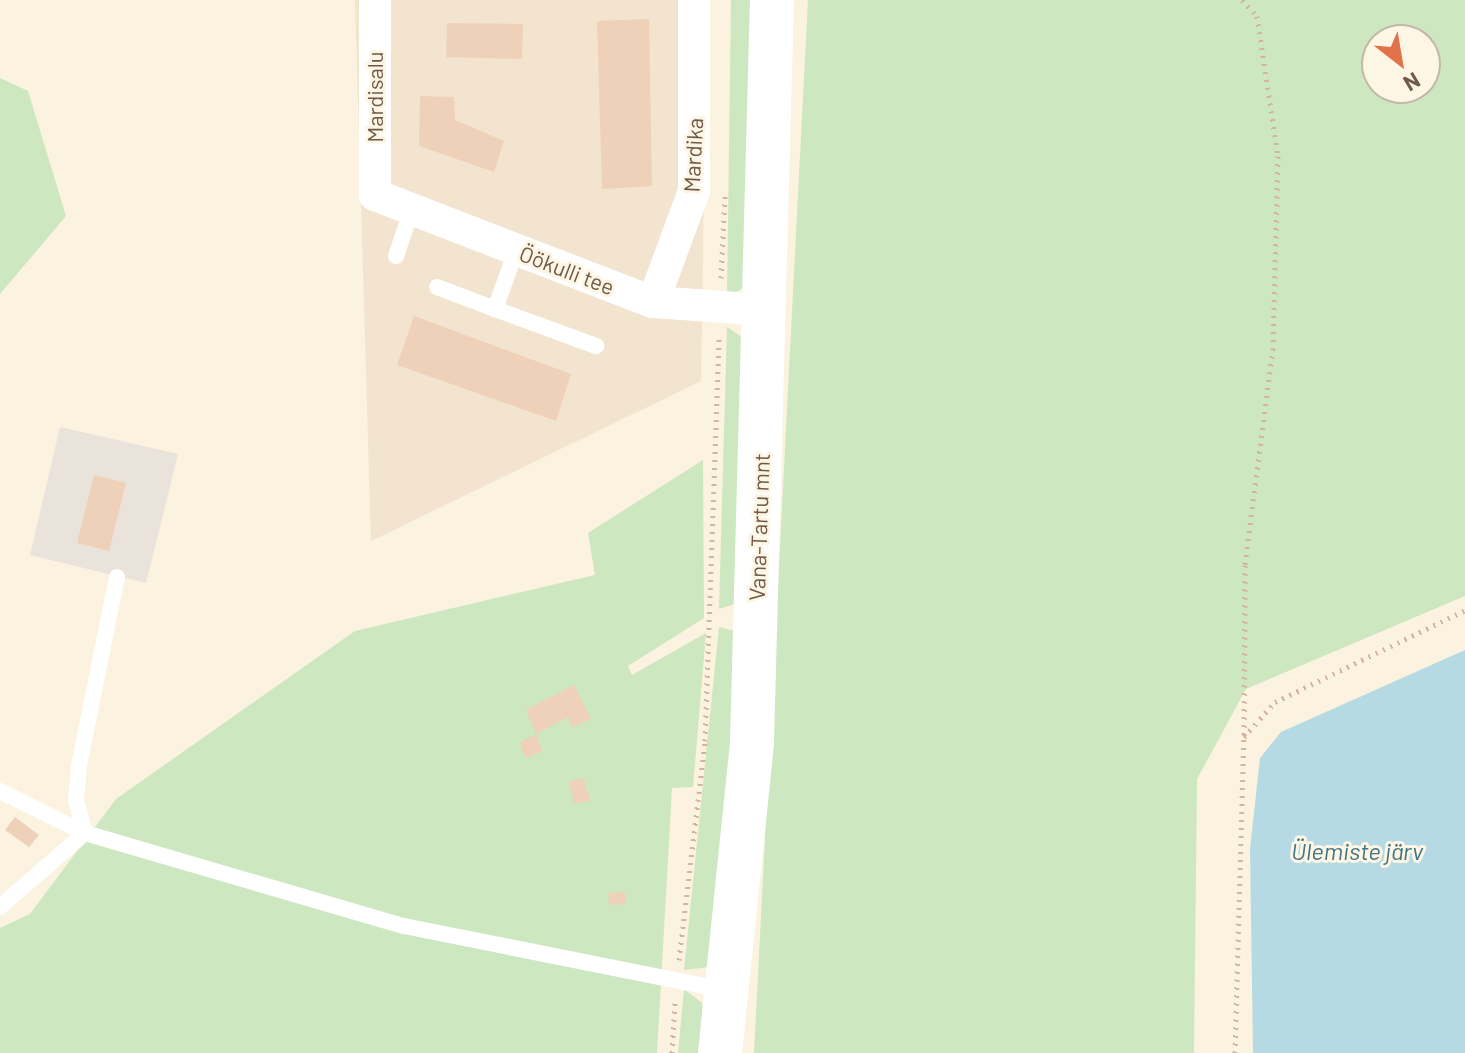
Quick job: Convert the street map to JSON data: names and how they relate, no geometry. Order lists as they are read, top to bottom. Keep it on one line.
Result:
{"streets":{"street":["Mardisalu","Mardika","Öökulli tee","Vana-Tartu mnt"]},"crossings":[["Mardisalu","Öökulli tee"],["Mardika","Öökulli tee"],["Öökulli tee","Vana-Tartu mnt"]],"water":["Ülemiste järv"],"north":"bottom right"}
